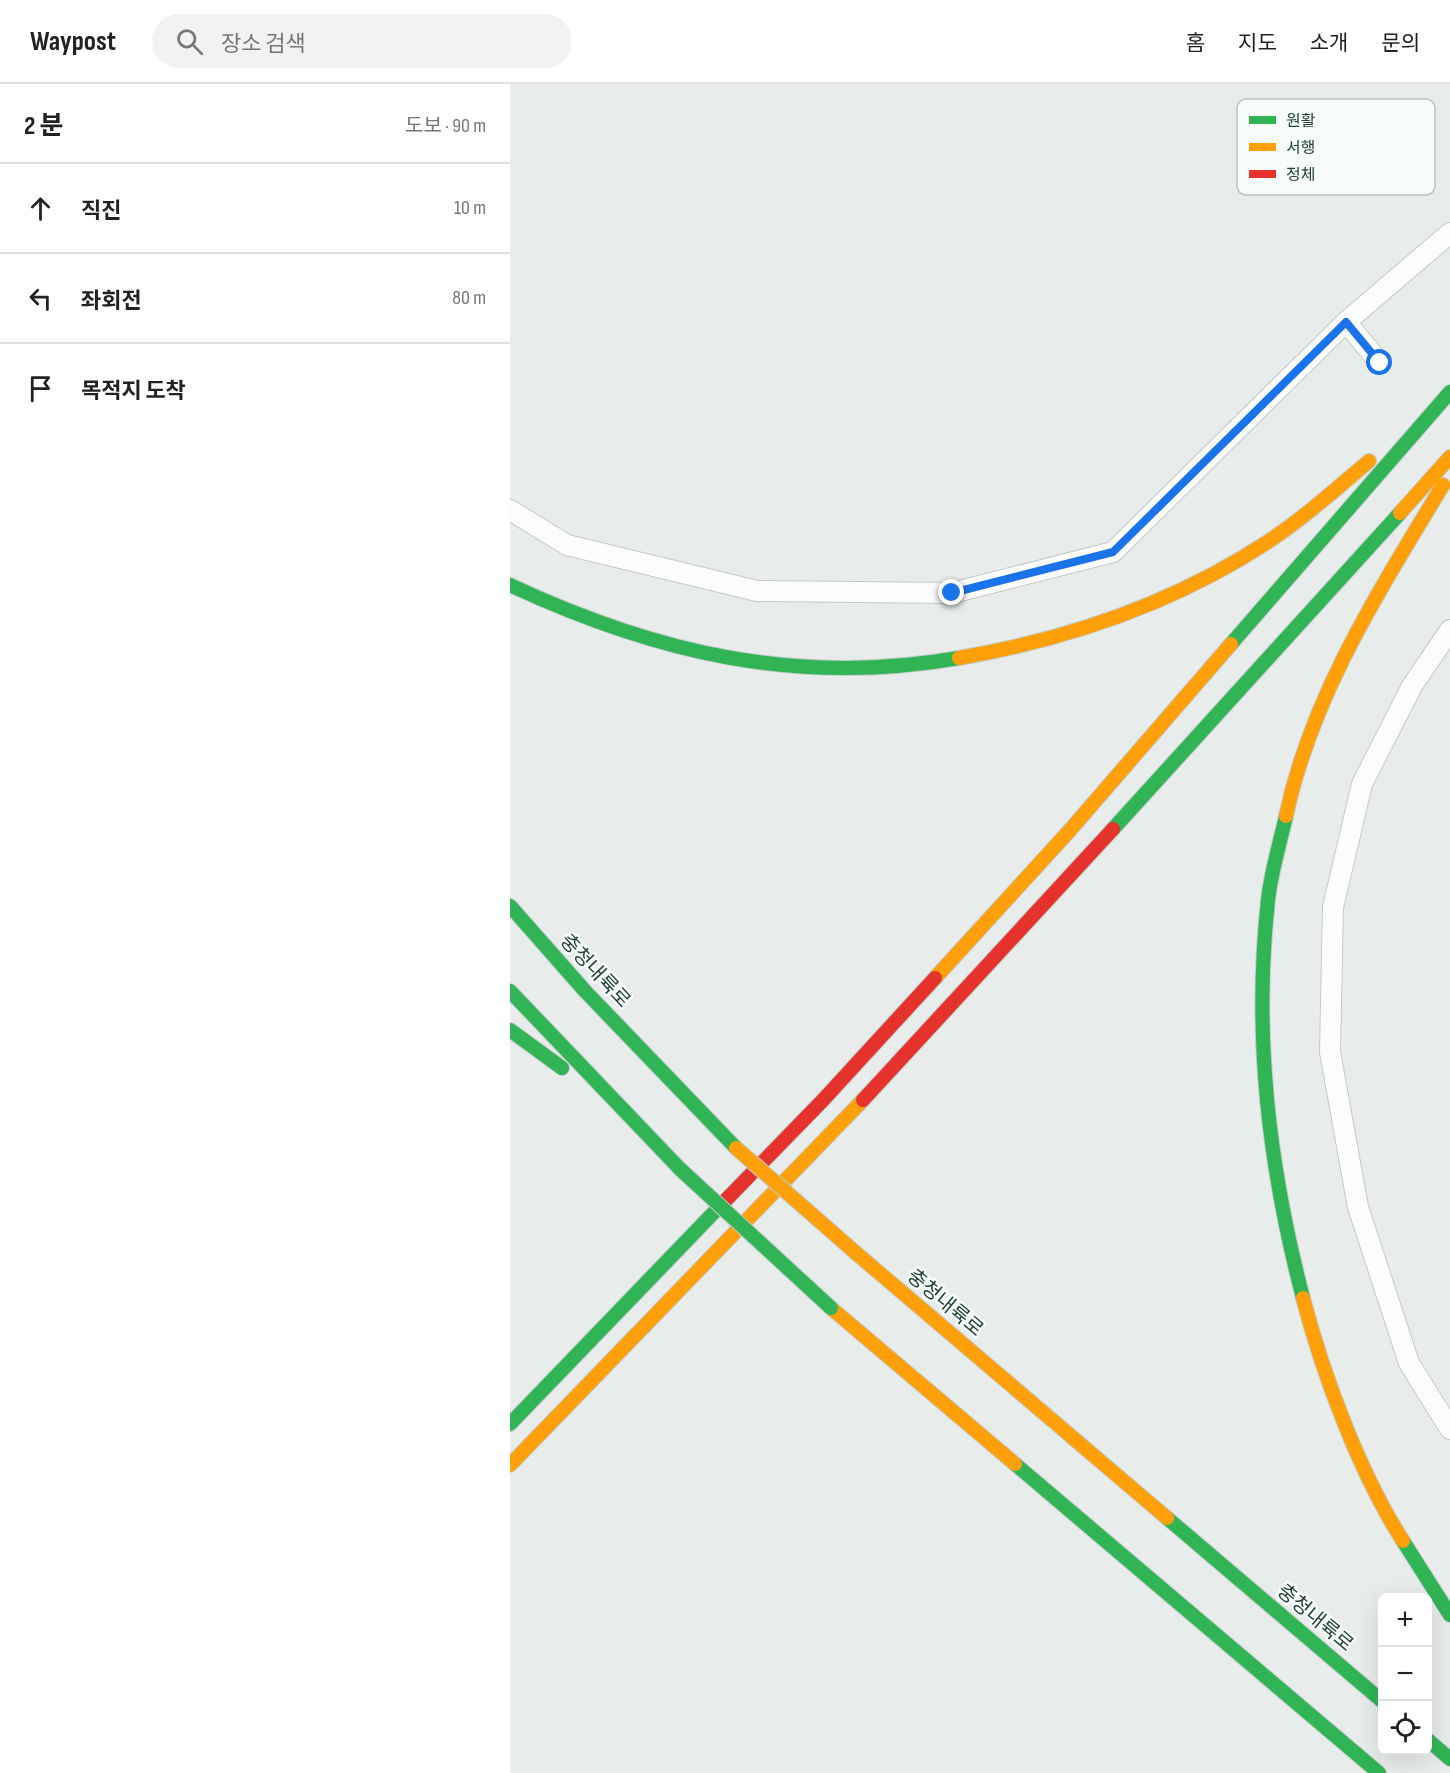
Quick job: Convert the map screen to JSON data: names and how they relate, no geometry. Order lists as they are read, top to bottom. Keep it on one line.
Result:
{"streets":{"highway":["충청내륙로"]},"legend":["원활","서행","정체"],"page":{"header":"Waypost","search":"장소 검색","nav":["홈","지도","소개","문의"],"heading":["2 분","도보 · 90 m"],"list":[["직진","10 m"],["좌회전","80 m"],"목적지 도착"],"map_buttons":["+","−"]}}
